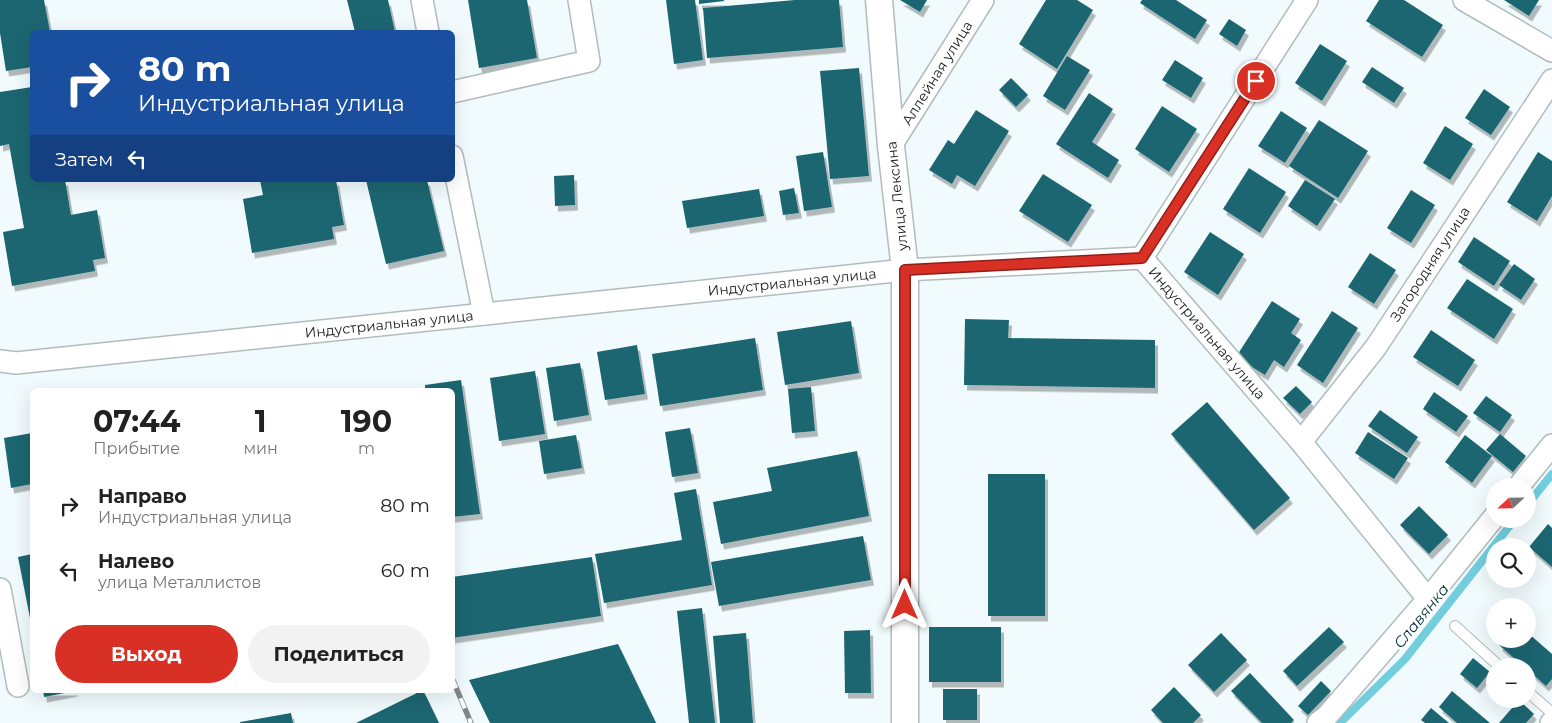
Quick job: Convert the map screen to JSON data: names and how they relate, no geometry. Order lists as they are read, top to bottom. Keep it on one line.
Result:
{"streets":{"street":["Аллейная улица","улица Лексина","Загородняя улица","Индустриальная улица"]},"crossings":[["Аллейная улица","улица Лексина"],["улица Лексина","Индустриальная улица"],["Загородняя улица","Индустриальная улица"]],"water":["Славянка"],"north":"left","page":{"turn":["80 m","Индустриальная улица"],"then":"Затем","eta":["07:44","Прибытие","1","мин","190","m"],"list":[{"name":"Направо","note":"Индустриальная улица","value":"80 m"},{"name":"Налево","note":"улица Металлистов","value":"60 m"}],"map_buttons":["+","−"],"buttons":["Выход","Поделиться"]}}
